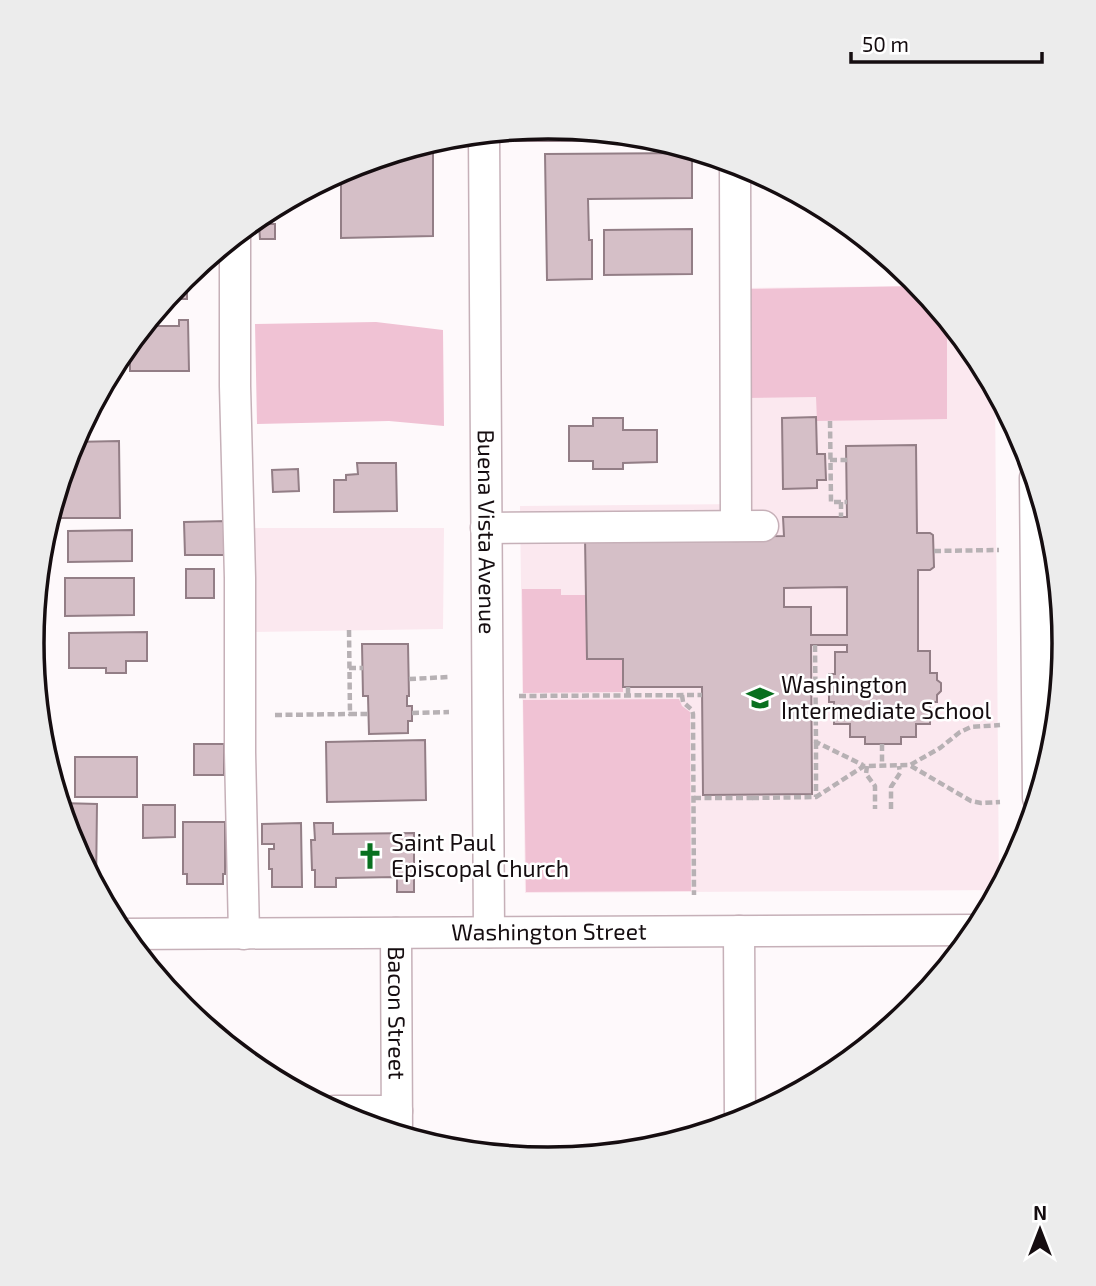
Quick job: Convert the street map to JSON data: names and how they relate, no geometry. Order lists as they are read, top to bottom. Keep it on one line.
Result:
{"streets":{"street":["Buena Vista Avenue","Washington Street","Bacon Street"]},"crossings":[["Buena Vista Avenue","Washington Street"],["Washington Street","Bacon Street"]],"places":{"school or university":["Washington Intermediate School"],"church":["Saint Paul Episcopal Church"]},"scale_bar":"50 m","north":"top"}
